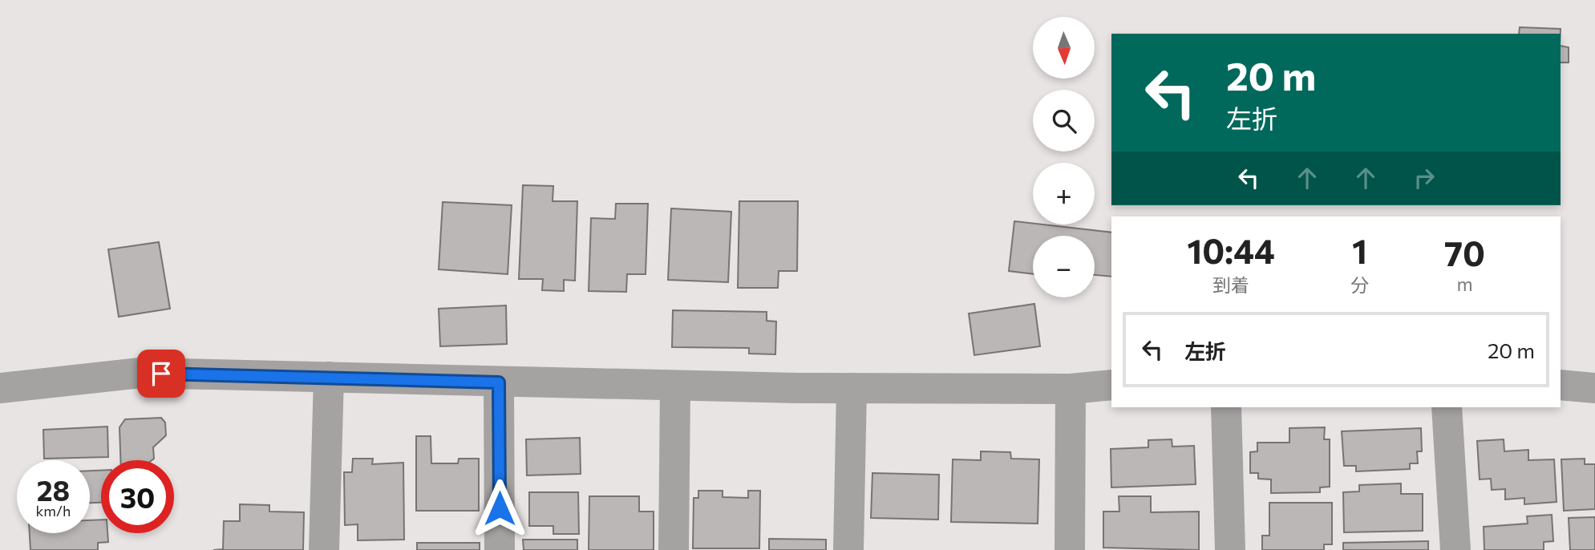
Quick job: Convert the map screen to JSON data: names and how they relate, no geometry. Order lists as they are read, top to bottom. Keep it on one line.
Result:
{"north":"bottom","page":{"map_buttons":["+","−"],"turn":["20 m","左折"],"eta":["10:44","到着","1","分","70","m"],"list":[{"name":"左折","value":"20 m"}],"speed":"28 km/h","limit":"30"}}
